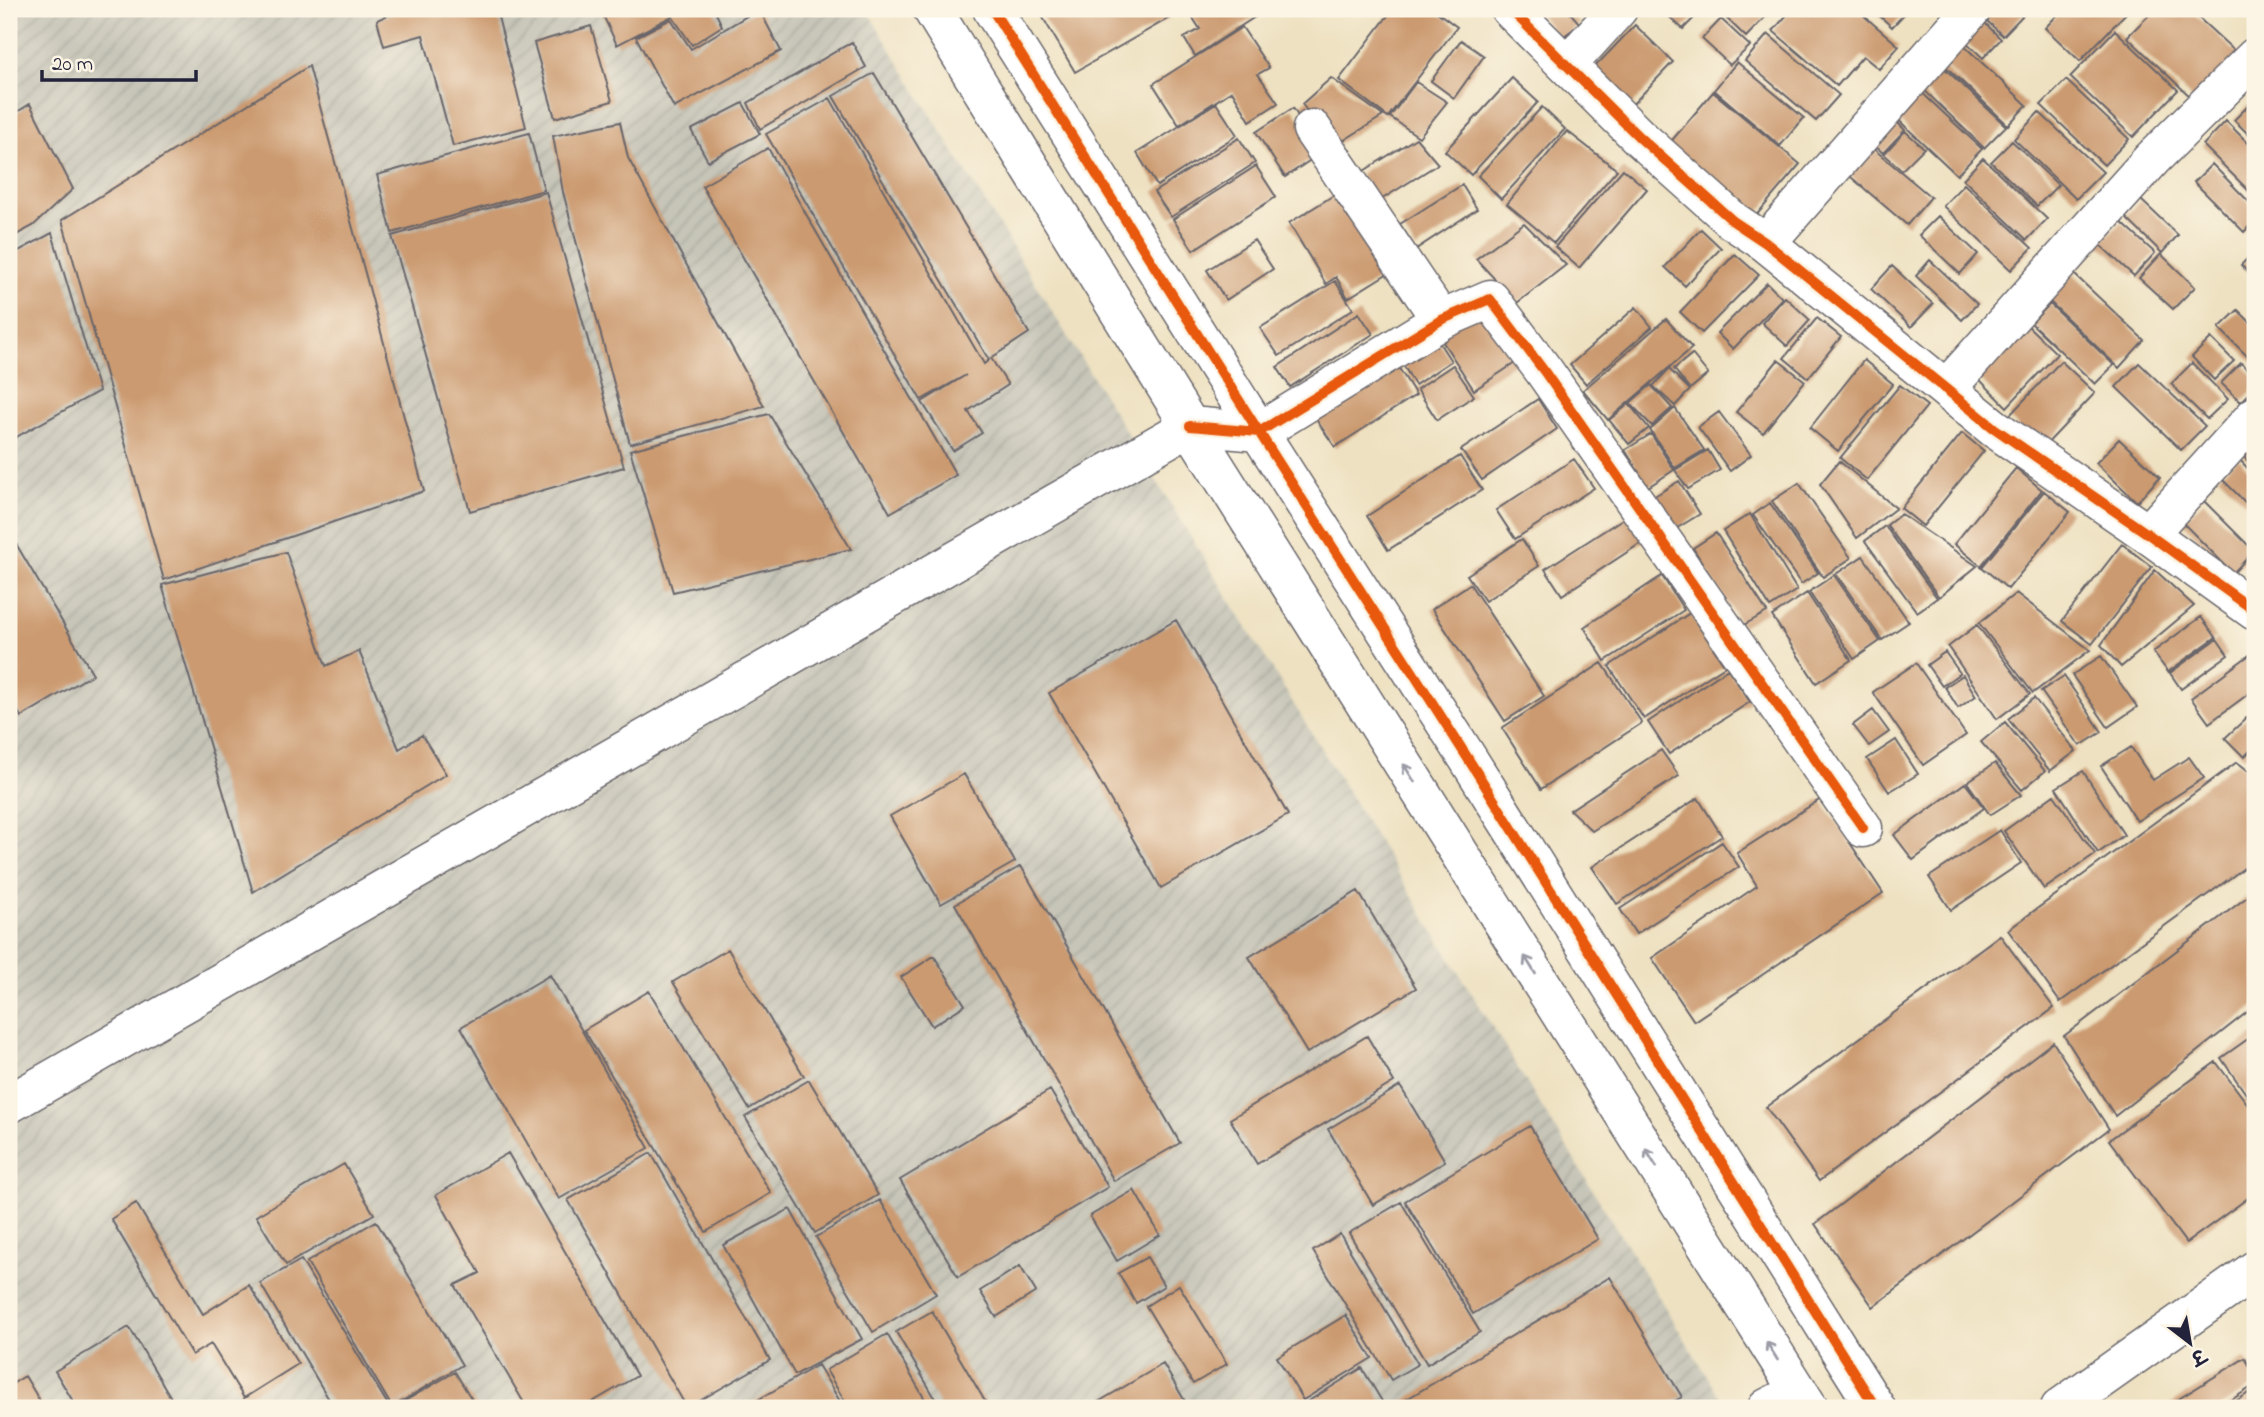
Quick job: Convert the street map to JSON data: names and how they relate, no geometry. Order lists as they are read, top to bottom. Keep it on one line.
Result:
{"scale_bar":"20 m","north":"bottom right"}
